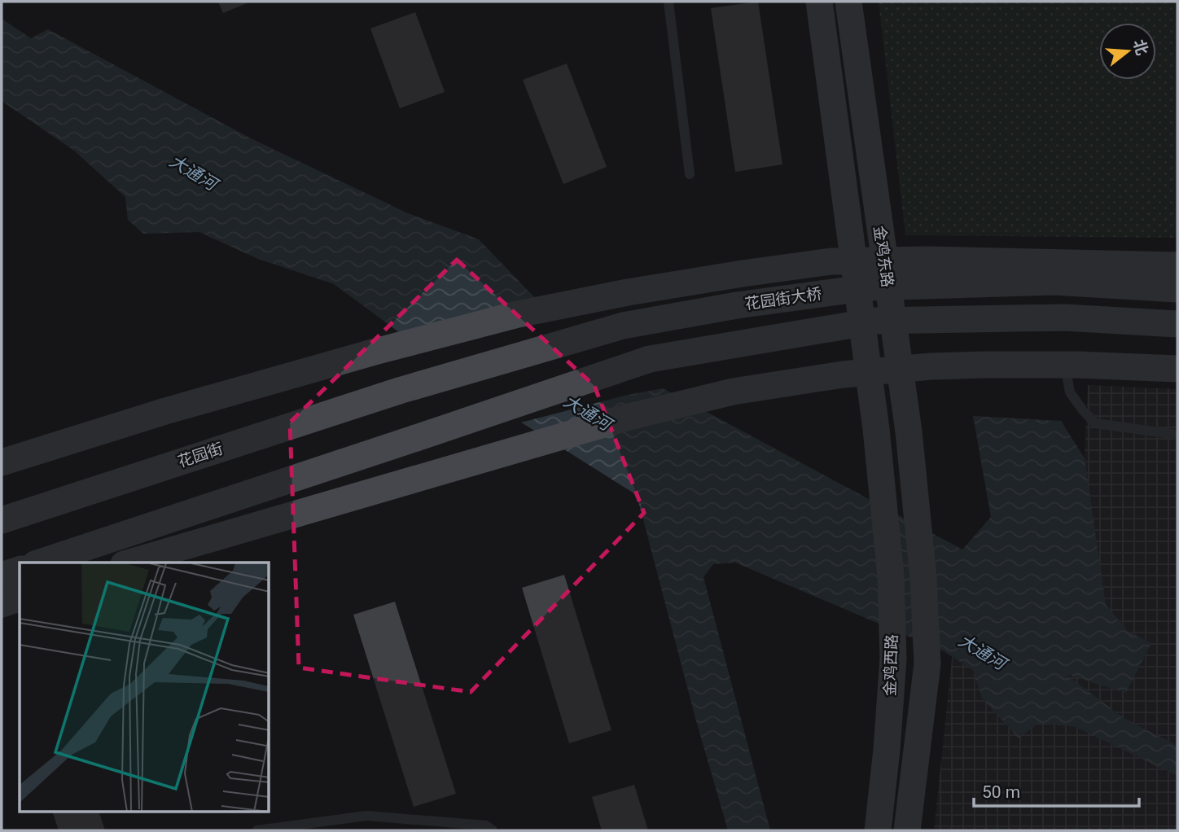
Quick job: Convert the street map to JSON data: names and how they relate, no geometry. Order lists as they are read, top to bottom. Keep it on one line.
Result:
{"streets":{"main road":["金鸡东路","花园街大桥","花园街","金鸡西路"]},"crossings":[["金鸡东路","金鸡西路"],["花园街大桥","花园街"]],"water":["大通河"],"scale_bar":"50 m","north":"right"}
